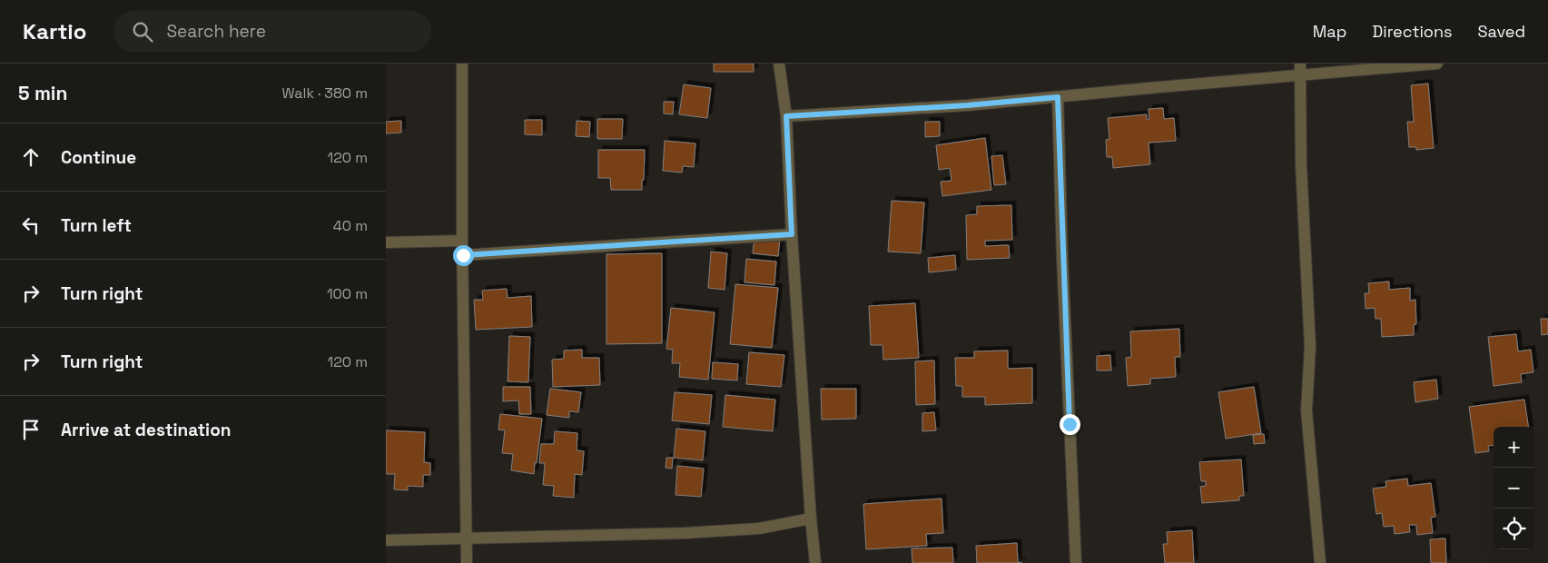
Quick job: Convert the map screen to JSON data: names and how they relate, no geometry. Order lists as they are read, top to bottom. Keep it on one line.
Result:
{"page":{"header":"Kartio","search":"Search here","nav":["Map","Directions","Saved"],"heading":["5 min","Walk · 380 m"],"list":[["Continue","120 m"],["Turn left","40 m"],["Turn right","100 m"],["Turn right","120 m"],"Arrive at destination"],"map_buttons":["+","−"]}}
